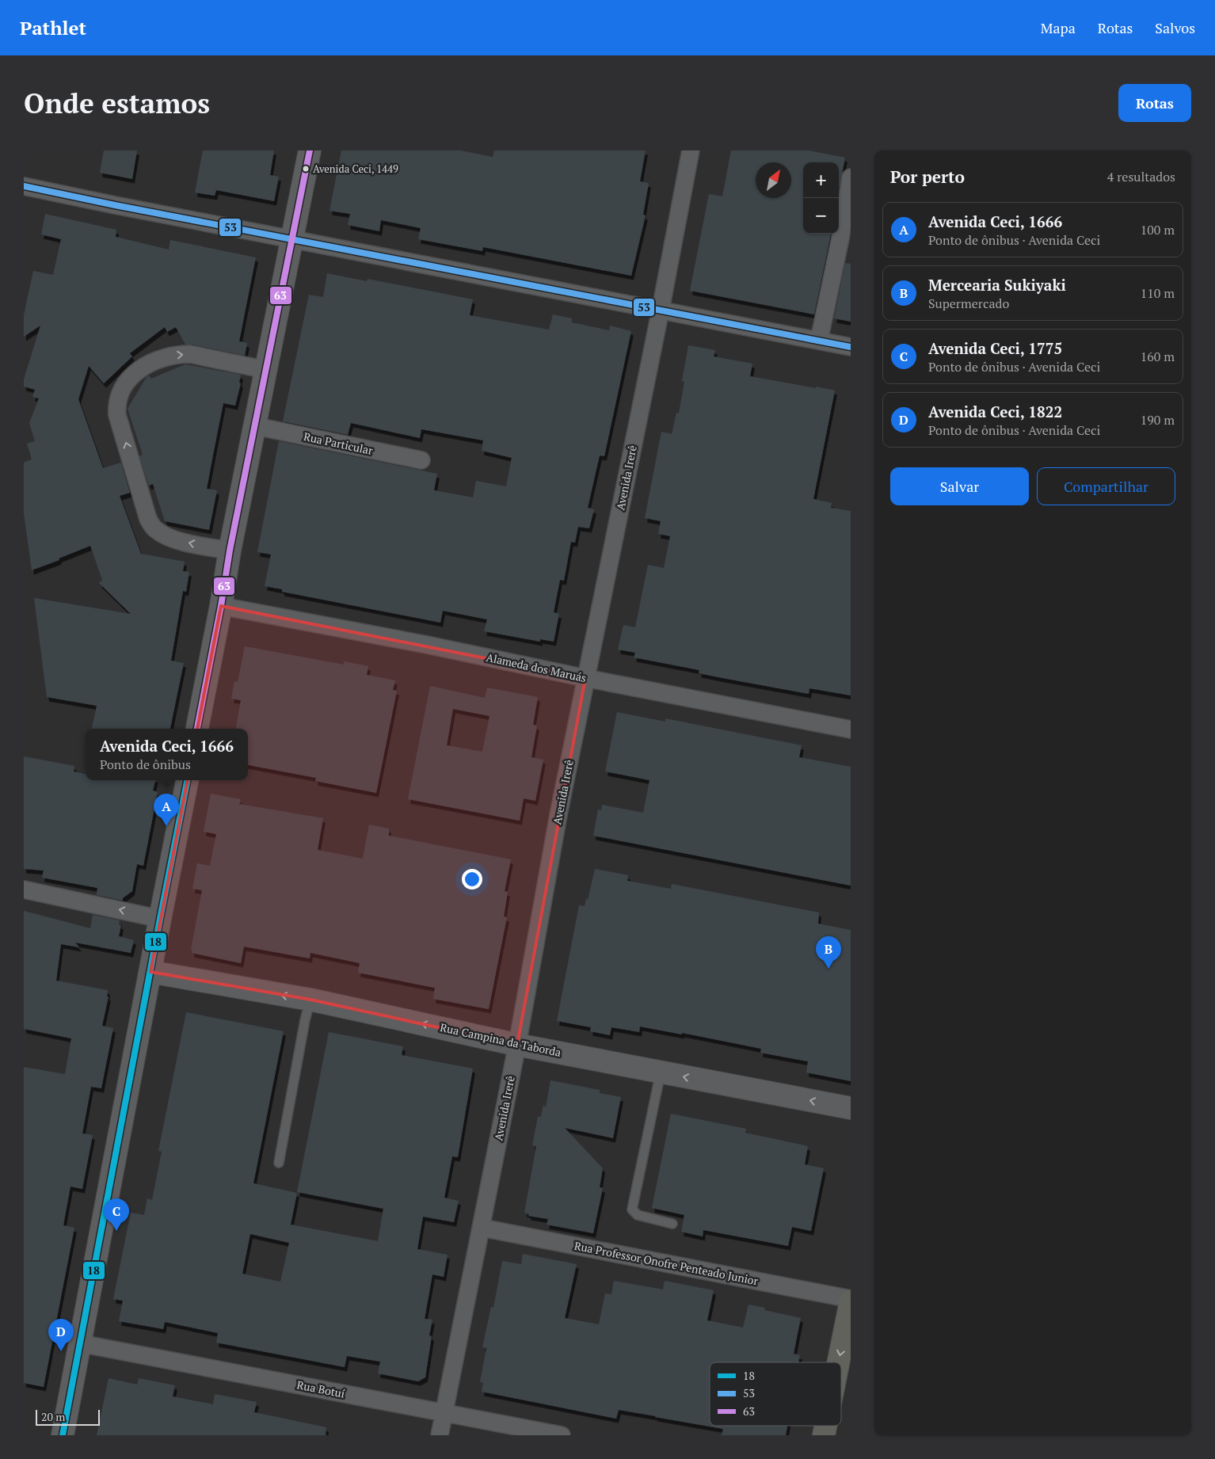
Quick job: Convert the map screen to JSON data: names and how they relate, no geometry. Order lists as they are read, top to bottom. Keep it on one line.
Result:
{"streets":{"street":["Rua Particular","Avenida Irerê","Alameda dos Maruás","Rua Campina da Taborda","Rua Professor Onofre Penteado Junior","Rua Botuí"]},"crossings":[["Avenida Irerê","Alameda dos Maruás"],["Avenida Irerê","Rua Campina da Taborda"],["Avenida Irerê","Rua Professor Onofre Penteado Junior"],["Avenida Irerê","Rua Botuí"]],"one_way":["Rua Campina da Taborda"],"places":["Avenida Ceci, 1449"],"lines":["transit line 63","transit line 53","transit line 18"],"legend":["18","53","63"],"scale_bar":"20 m","north":"top right","page":{"header":"Pathlet","nav":["Mapa","Rotas","Salvos"],"buttons":["Rotas",["Salvar","Compartilhar"]],"title":"Onde estamos","heading":["Por perto","4 resultados"],"map_buttons":["+","−"],"list":[{"mark":"A","name":"Avenida Ceci, 1666","note":"Ponto de ônibus · Avenida Ceci","value":"100 m"},{"mark":"B","name":"Mercearia Sukiyaki","note":"Supermercado","value":"110 m"},{"mark":"C","name":"Avenida Ceci, 1775","note":"Ponto de ônibus · Avenida Ceci","value":"160 m"},{"mark":"D","name":"Avenida Ceci, 1822","note":"Ponto de ônibus · Avenida Ceci","value":"190 m"}],"popup":["Avenida Ceci, 1666","Ponto de ônibus"],"pins":["A","B","C","D"],"scale":"20 m"}}
